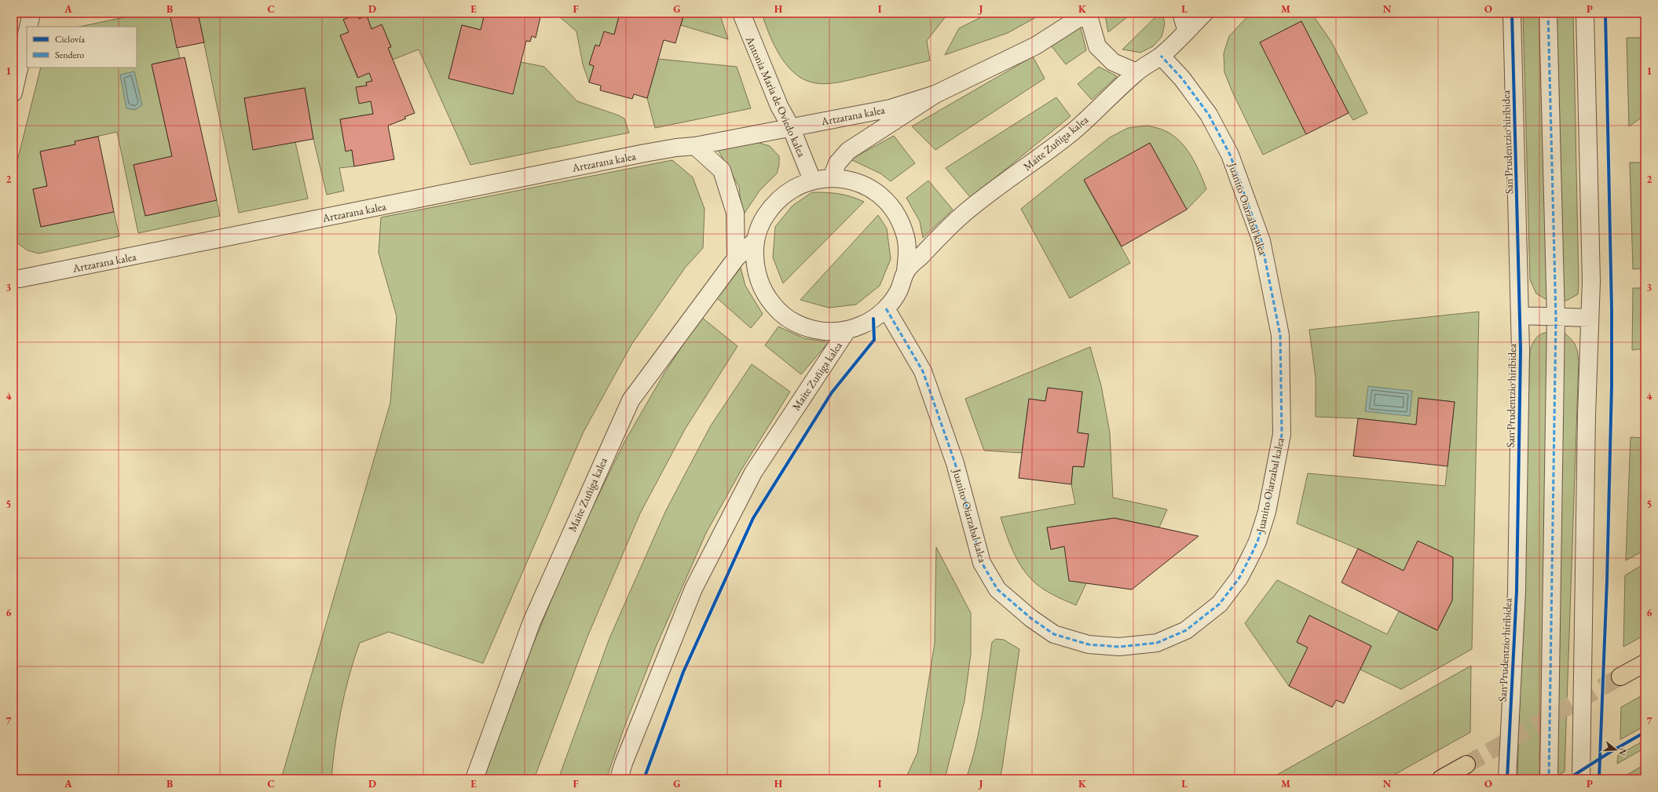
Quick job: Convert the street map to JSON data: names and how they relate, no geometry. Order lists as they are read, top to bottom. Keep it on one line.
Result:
{"streets":{"street":["Antonia Maria de Oviedo kalea","Artzarana kalea","San Prudentzio hiribidea","Maite Zuñiga kalea","Juanito Oiarzabal kalea"]},"crossings":[["Antonia Maria de Oviedo kalea","Artzarana kalea"],["Maite Zuñiga kalea","Juanito Oiarzabal kalea"]],"legend":["Ciclovía","Sendero"],"north":"right","grid":{"columns":["A","B","C","D","E","F","G","H","I","J","K","L","M","N","O","P"],"rows":["1","2","3","4","5","6","7"]}}
